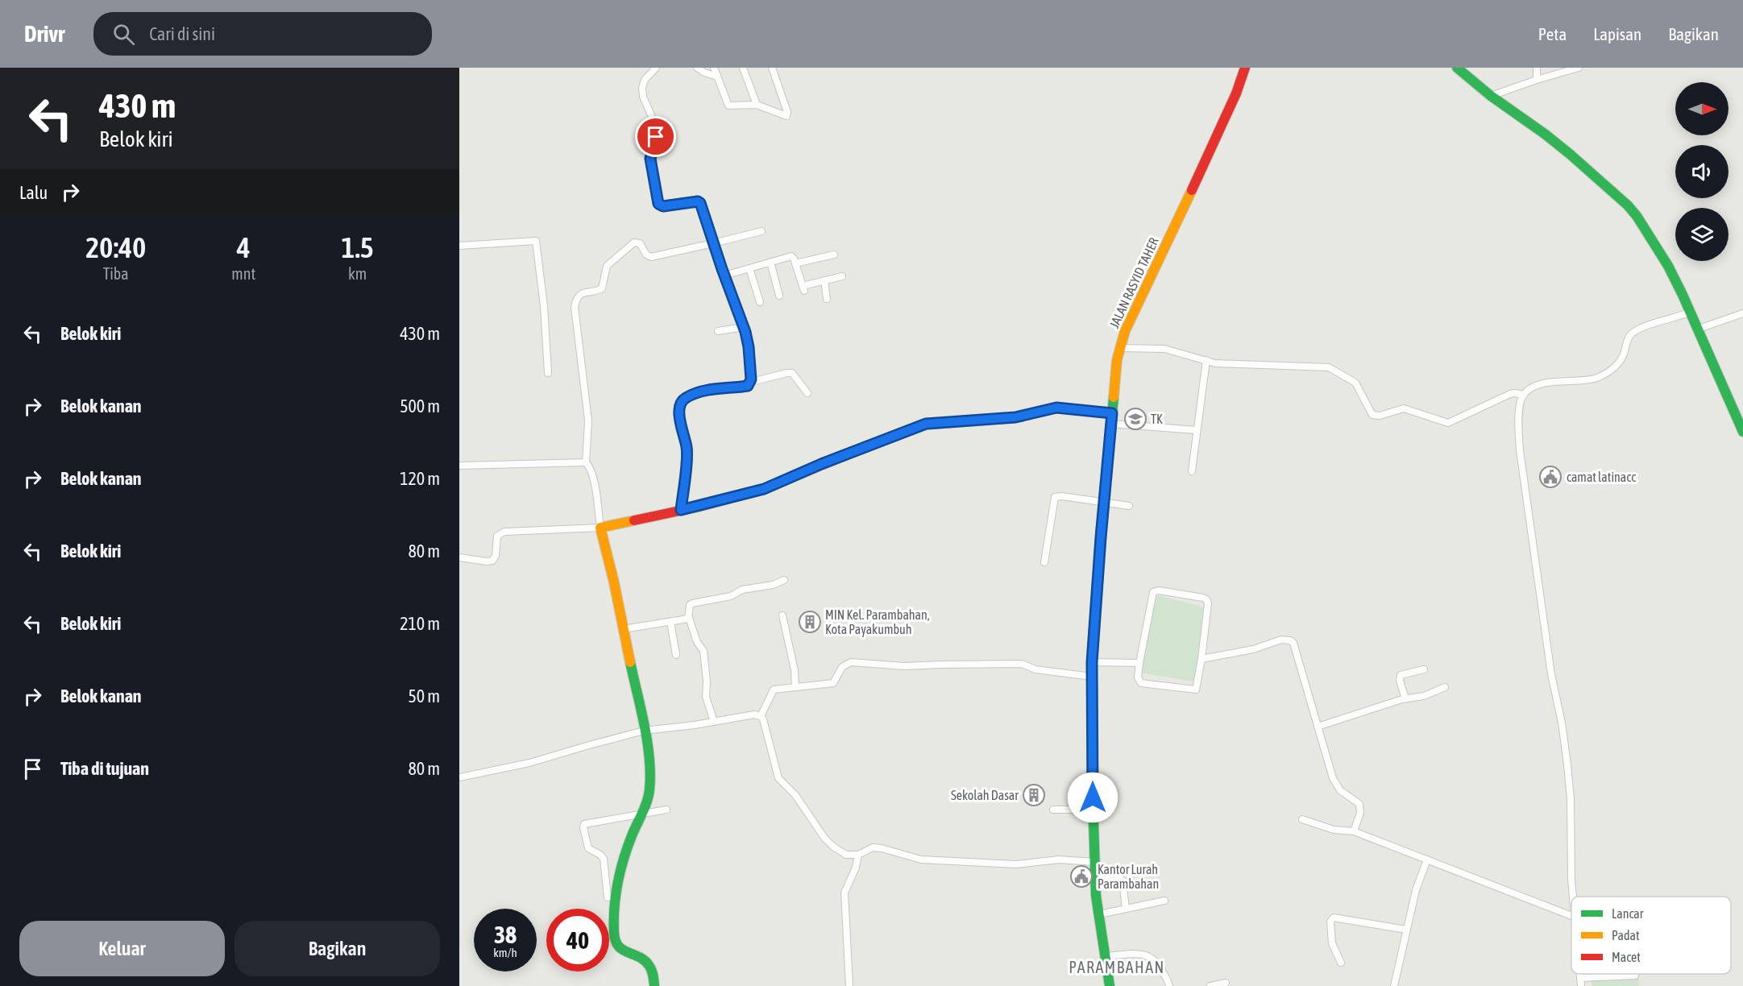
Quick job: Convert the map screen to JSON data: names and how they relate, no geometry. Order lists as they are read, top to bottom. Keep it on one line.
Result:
{"streets":{"street":["JALAN RASYID TAHER"]},"districts":["PARAMBAHAN"],"places":{"school or university":["TK"],"public building":["camat latinacc","Kantor Lurah Parambahan"],"building":["MIN Kel. Parambahan, Kota Payakumbuh","Sekolah Dasar"]},"legend":["Lancar","Padat","Macet"],"north":"right","page":{"header":"Drivr","search":"Cari di sini","nav":["Peta","Lapisan","Bagikan"],"turn":["430 m","Belok kiri"],"then":"Lalu","eta":["20:40","Tiba","4","mnt","1.5","km"],"list":[{"name":"Belok kiri","value":"430 m"},{"name":"Belok kanan","value":"500 m"},{"name":"Belok kanan","value":"120 m"},{"name":"Belok kiri","value":"80 m"},{"name":"Belok kiri","value":"210 m"},{"name":"Belok kanan","value":"50 m"},{"name":"Tiba di tujuan","value":"80 m"}],"speed":"38 km/h","limit":"40","buttons":["Keluar","Bagikan"]}}
